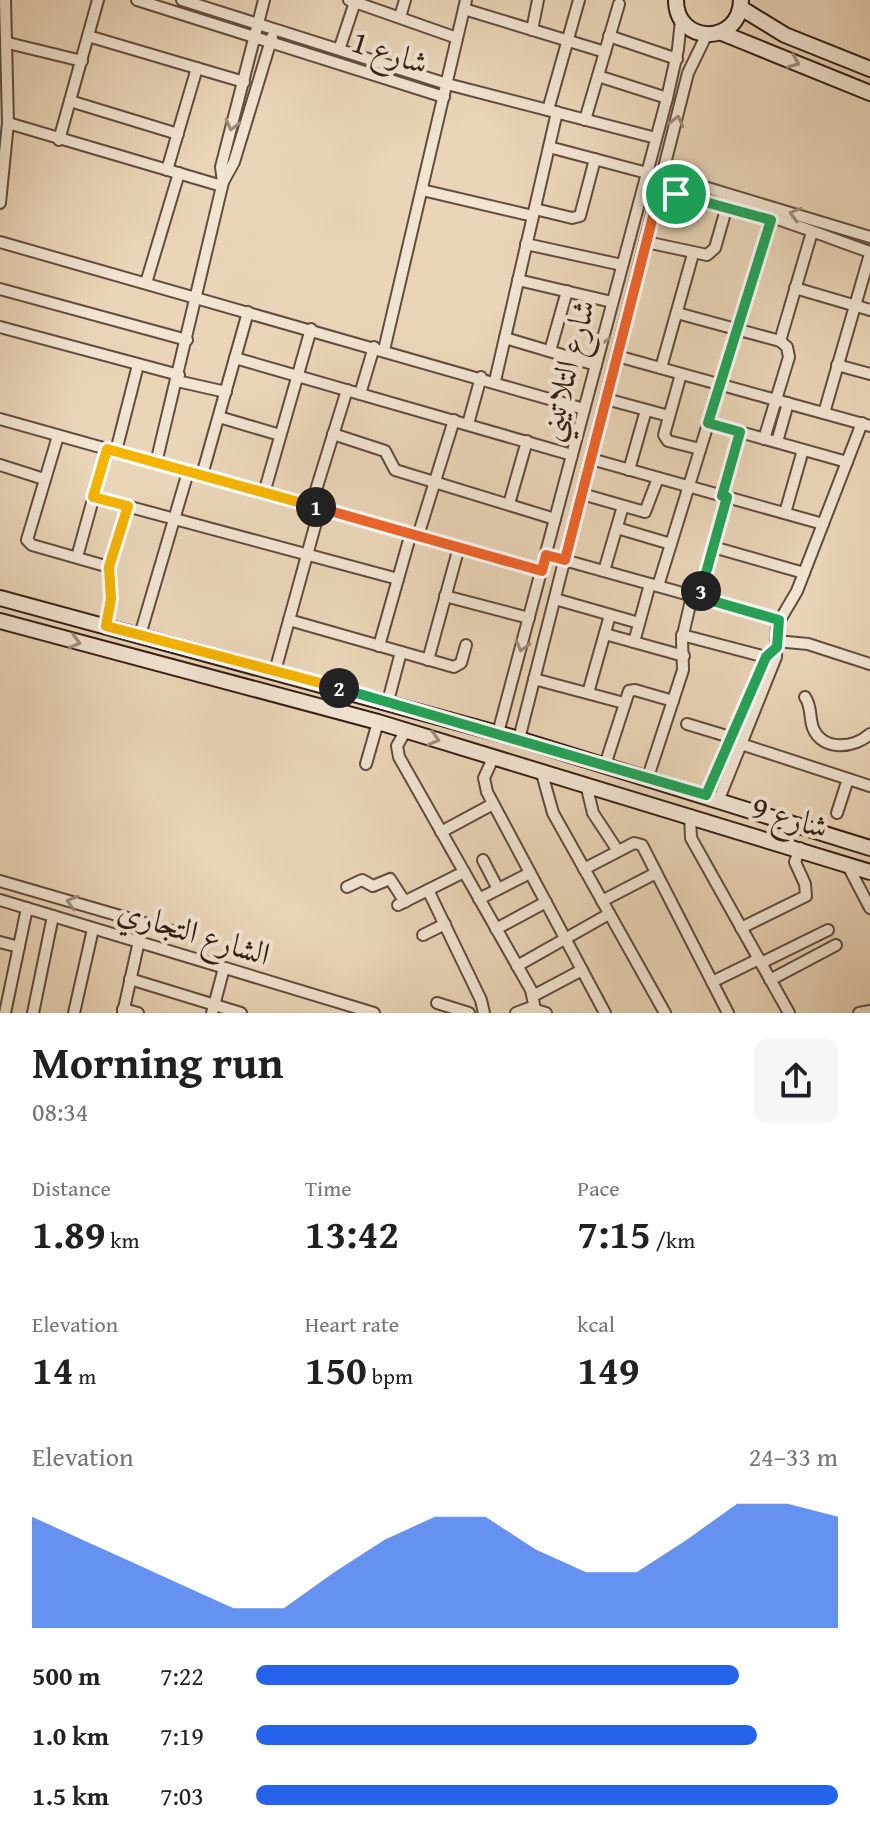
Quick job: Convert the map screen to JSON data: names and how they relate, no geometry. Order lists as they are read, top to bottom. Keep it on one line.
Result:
{"streets":{"main road":["شارع 9"],"street":["شارع 1","شارع التلاتيني","الشارع التجاري"]},"crossings":[["شارع 1","شارع التلاتيني"],["شارع التلاتيني","شارع 9"]],"page":{"pins":["1","3","2"],"heading":["Morning run","08:34"],"stats":[["Distance","1.89 km"],["Time","13:42"],["Pace","7:15 /km"],["Elevation","14 m"],["Heart rate","150 bpm"],["kcal","149"]],"chart":["Elevation","24–33 m"],"list":[{"name":"500 m","note":"7:22"},{"name":"1.0 km","note":"7:19"},{"name":"1.5 km","note":"7:03"}]}}
